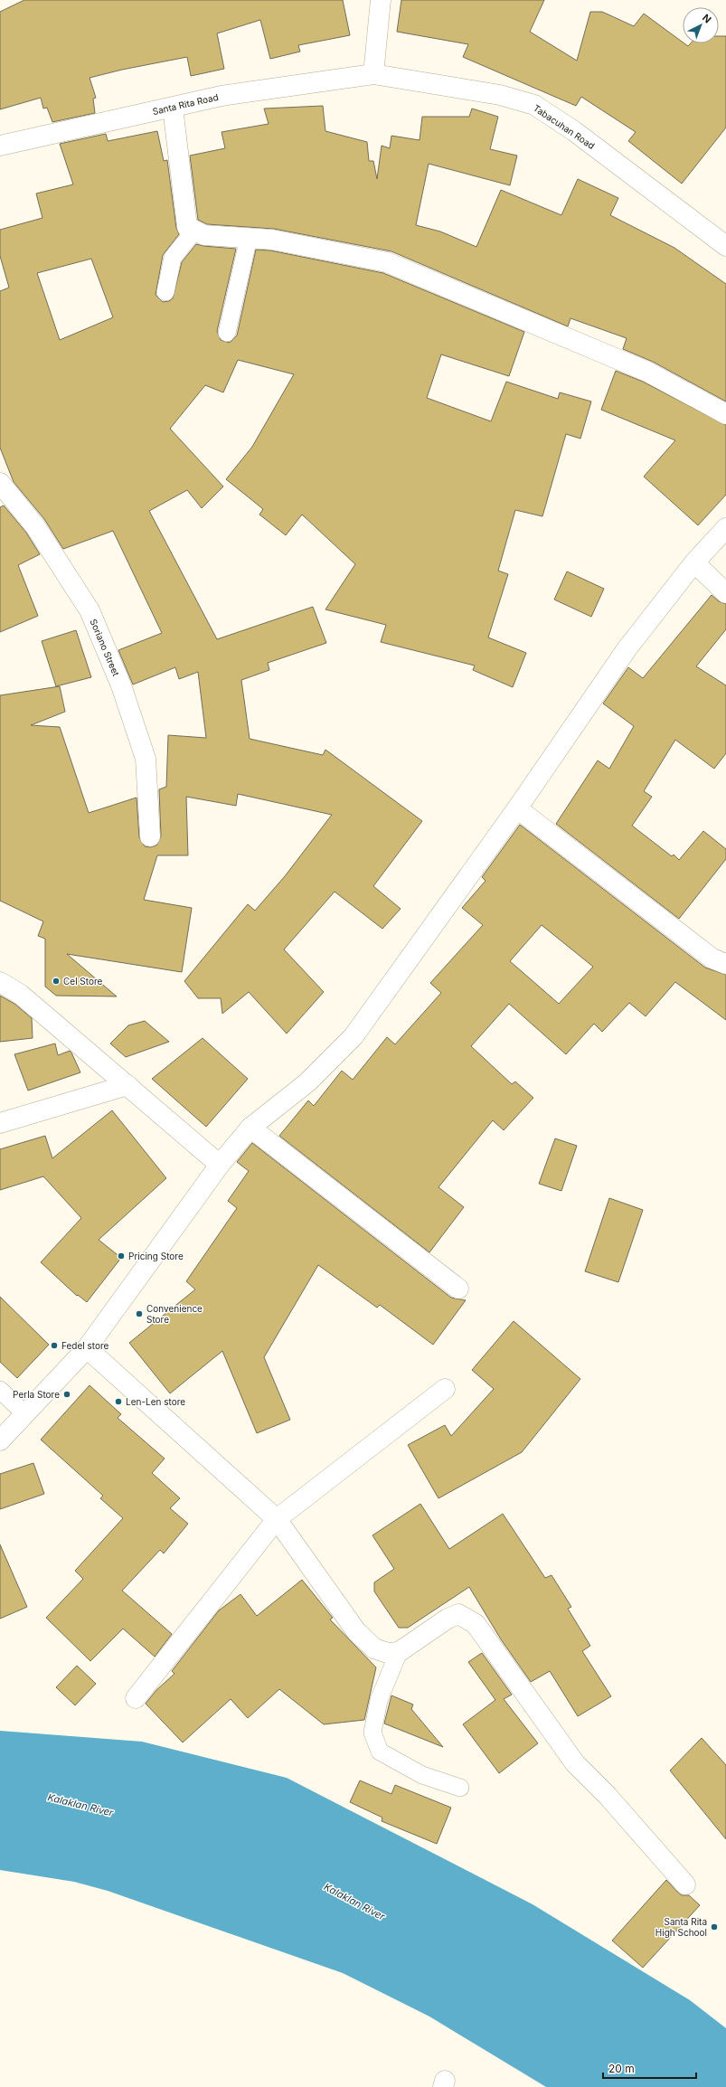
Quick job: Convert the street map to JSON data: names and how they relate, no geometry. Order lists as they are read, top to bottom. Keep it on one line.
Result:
{"streets":{"street":["Santa Rita Road","Tabacuhan Road","Soriano Street"]},"crossings":[["Santa Rita Road","Tabacuhan Road"]],"water":["Kalaklan River"],"places":["Cel Store","Pricing Store","Convenience Store","Fedel store","Perla Store","Len-Len store","Santa Rita High School"],"scale_bar":"20 m","north":"top right"}
